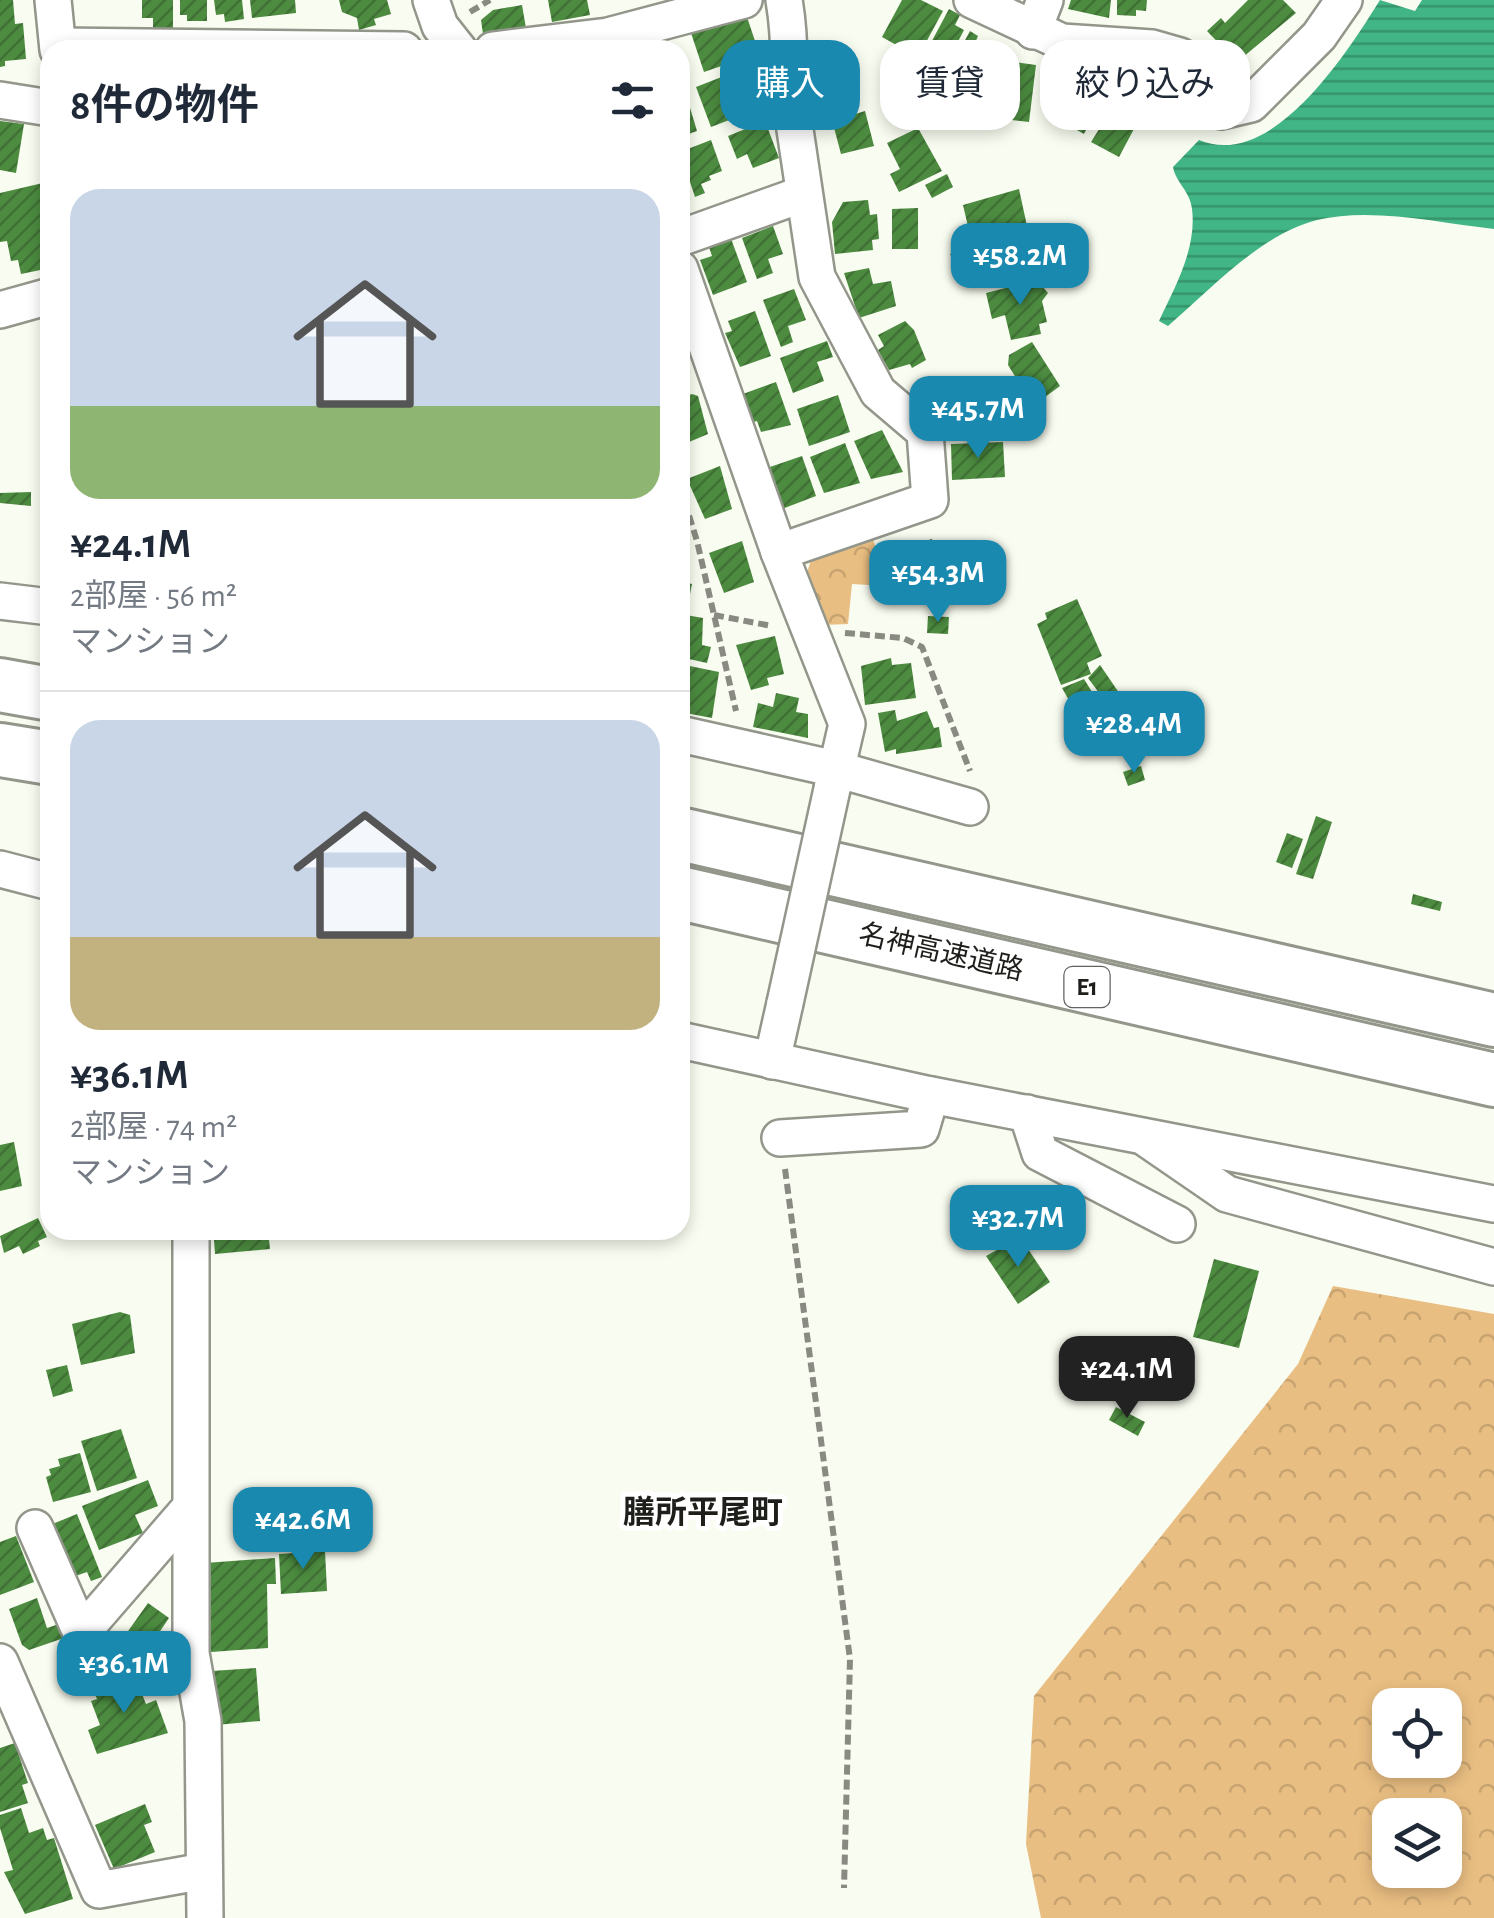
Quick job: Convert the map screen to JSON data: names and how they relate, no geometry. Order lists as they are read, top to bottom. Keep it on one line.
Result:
{"streets":{"highway":["名神高速道路","E1"]},"districts":["膳所平尾町"],"page":{"chip":["購入","賃貸","絞り込み"],"heading":"8件の物件","list":[{"name":"¥24.1M","note":"2部屋 · 56 m² · マンション"},{"name":"¥36.1M","note":"2部屋 · 74 m² · マンション"}],"price":["¥58.2M","¥45.7M","¥54.3M","¥28.4M","¥32.7M","¥24.1M","¥42.6M","¥36.1M"]}}
